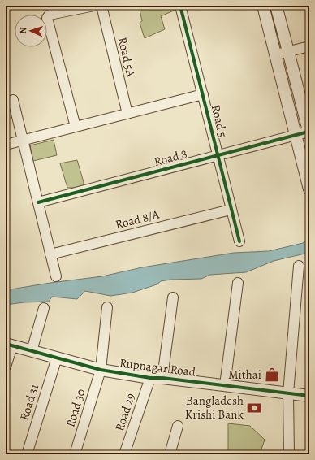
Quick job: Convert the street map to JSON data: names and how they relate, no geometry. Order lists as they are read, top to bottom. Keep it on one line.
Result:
{"streets":{"street":["Road 5A","Road 5","Road 8","Road 8/A","Rupnagar Road","Road 31","Road 30","Road 29"]},"crossings":[["Road 5","Road 8"],["Road 5","Road 8/A"],["Rupnagar Road","Road 31"],["Rupnagar Road","Road 30"],["Rupnagar Road","Road 29"]],"places":{"shop":["Mithai"],"bank":["Bangladesh Krishi Bank"]},"north":"left"}
